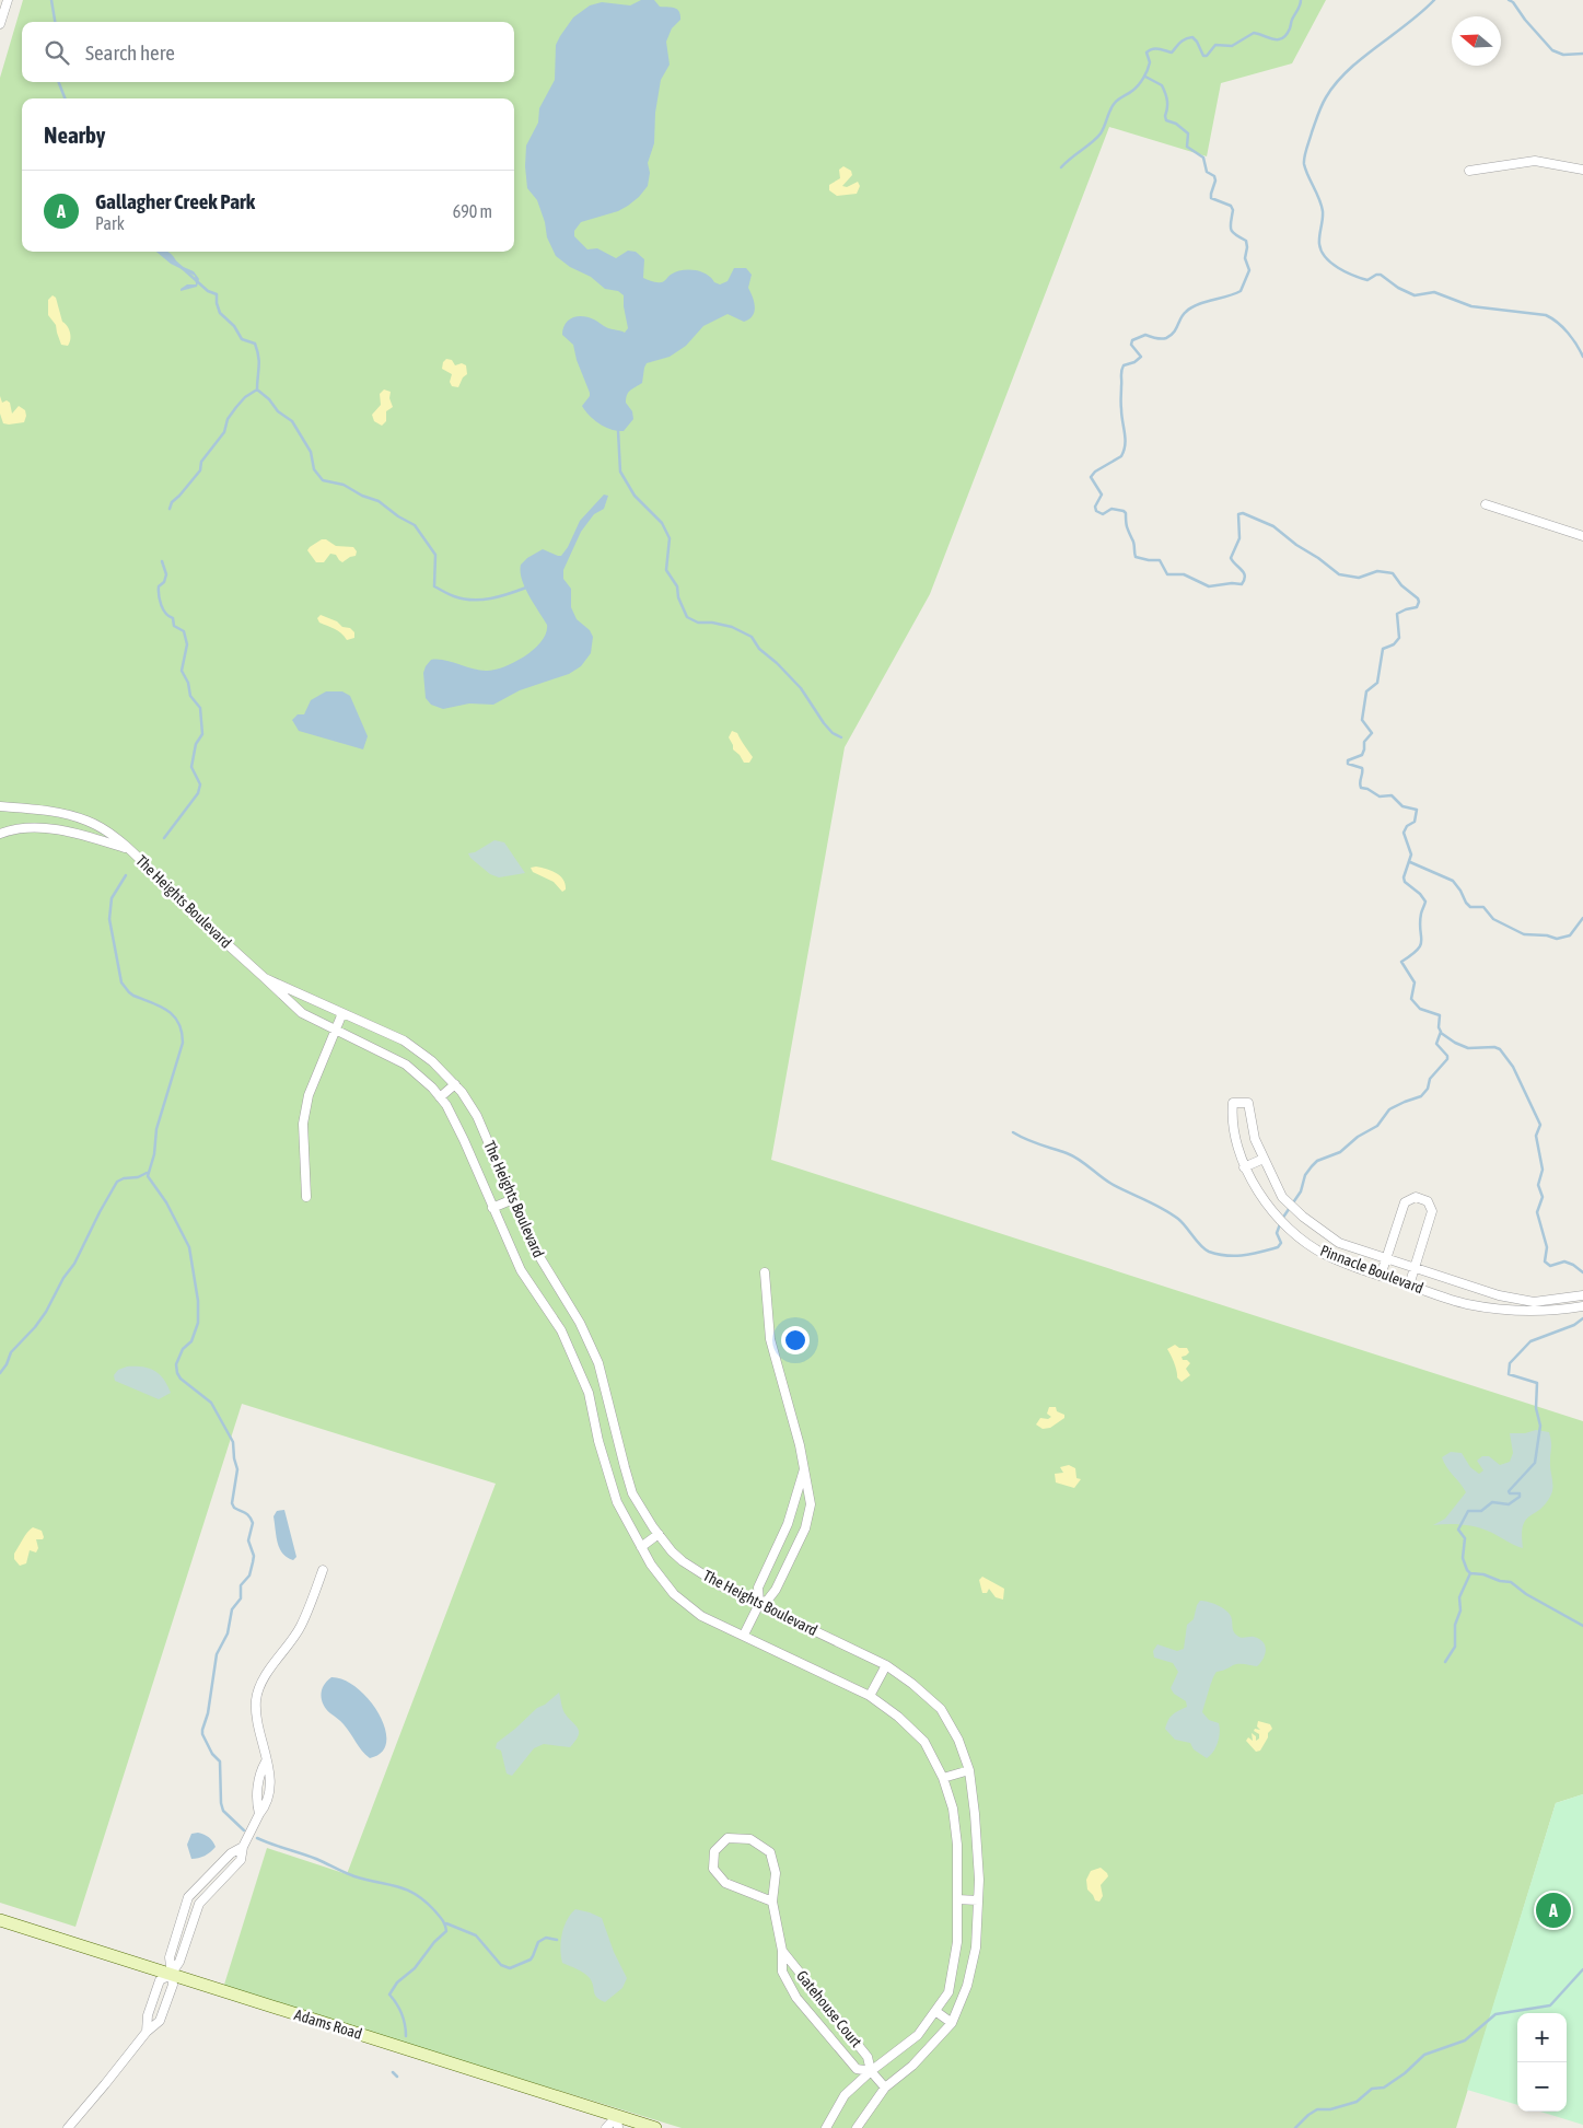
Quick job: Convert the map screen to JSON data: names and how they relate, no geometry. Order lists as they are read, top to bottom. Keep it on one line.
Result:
{"streets":{"main road":["Adams Road"],"street":["The Heights Boulevard","Pinnacle Boulevard","Gatehouse Court"]},"crossings":[["The Heights Boulevard","Gatehouse Court"]],"north":"left","page":{"search":"Search here","heading":"Nearby","list":[{"mark":"A","name":"Gallagher Creek Park","note":"Park","value":"690 m"}],"pins":"A","map_buttons":["+","−"]}}
